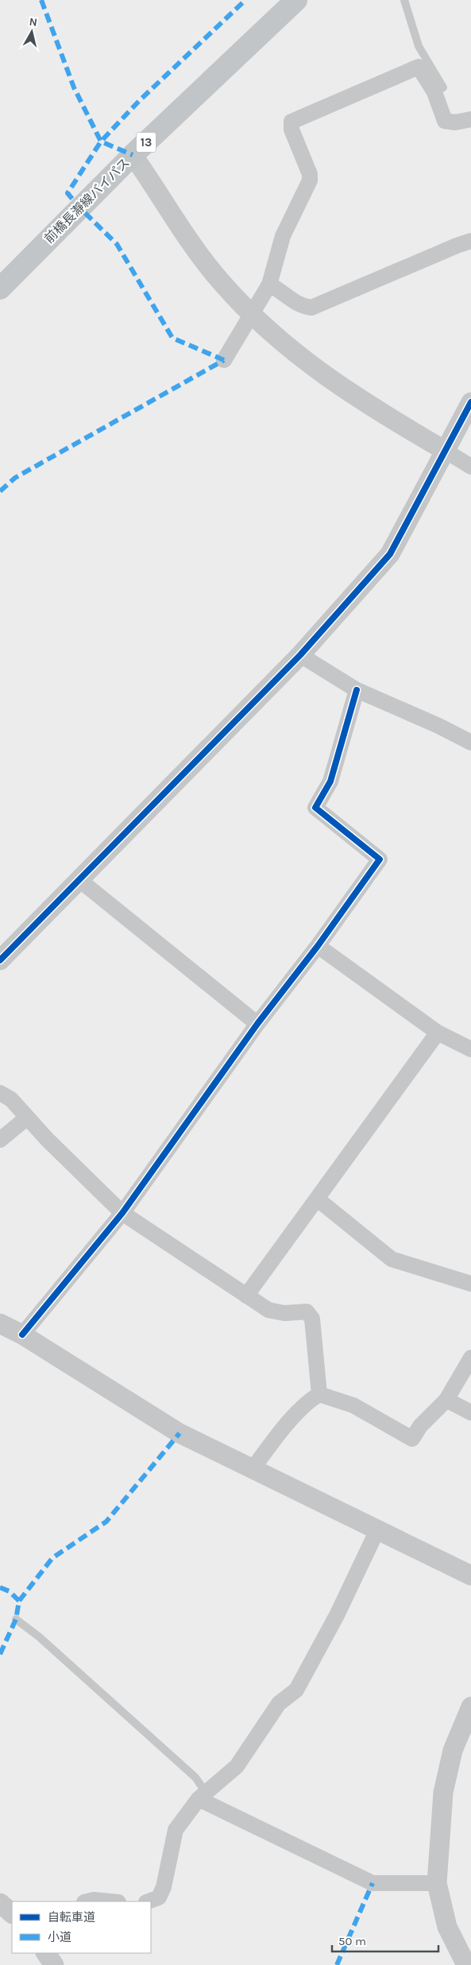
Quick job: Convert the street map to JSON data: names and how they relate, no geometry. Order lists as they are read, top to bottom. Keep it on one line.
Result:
{"streets":{"main road":["13","前橋長瀞線バイパス"]},"legend":["自転車道","小道"],"scale_bar":"50 m","north":"top"}
